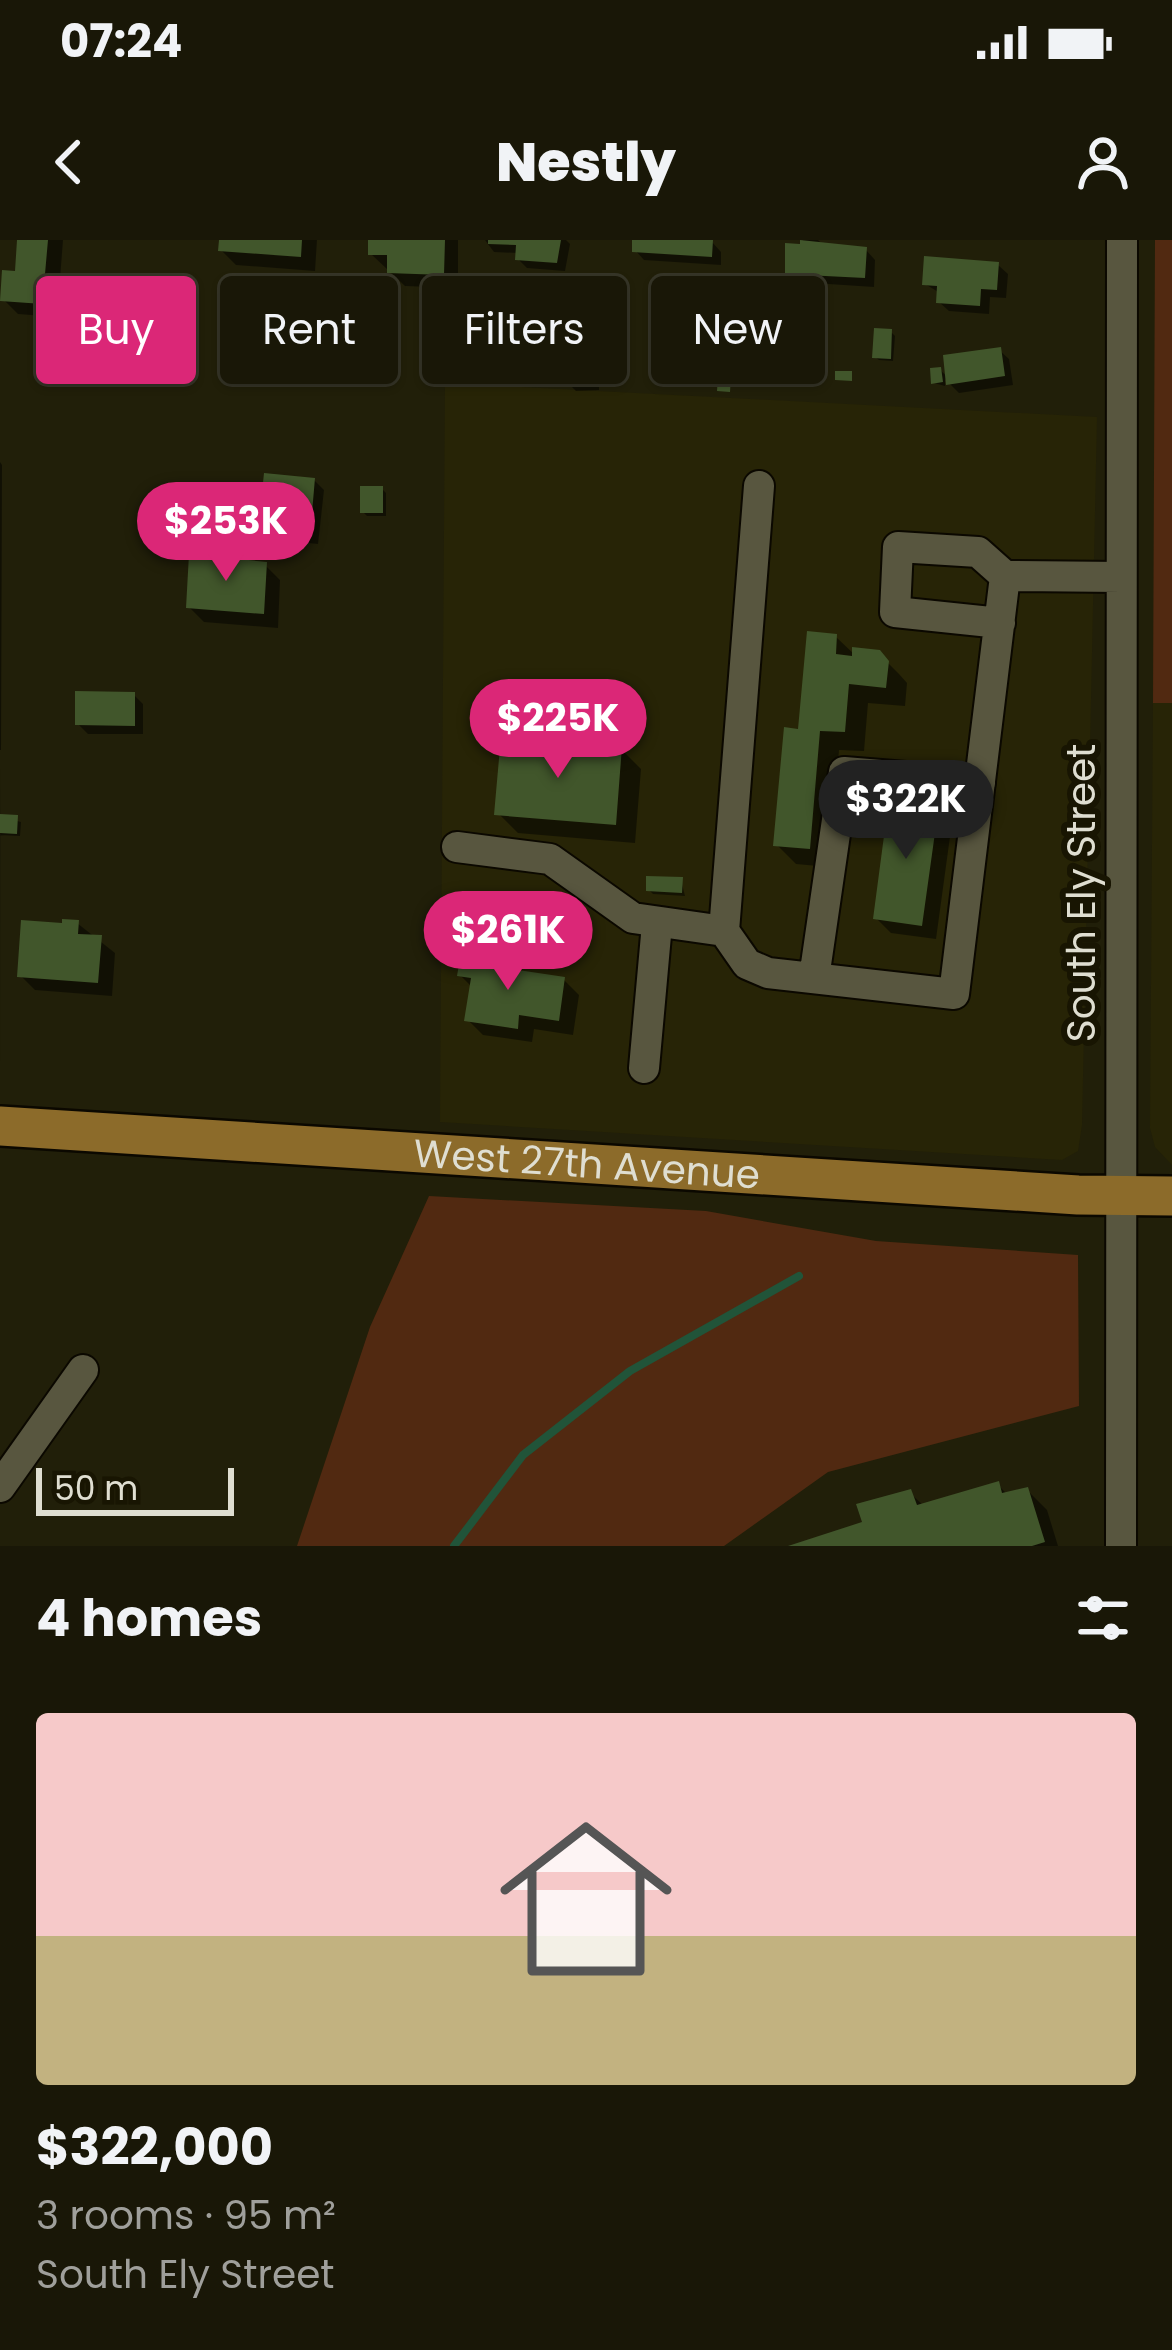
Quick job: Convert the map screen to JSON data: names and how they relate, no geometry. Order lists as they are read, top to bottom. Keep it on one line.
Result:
{"streets":{"main road":["West 27th Avenue"],"street":["South Ely Street"]},"crossings":[["South Ely Street","West 27th Avenue"]],"scale_bar":"50 m","page":{"status":"07:24","header":"Nestly","chip":["Buy","Rent","Filters","New"],"price":["$253K","$225K","$322K","$261K"],"scale":"50 m","heading":"4 homes","list":[{"name":"$322,000","note":"3 rooms · 95 m² · South Ely Street"}]}}
